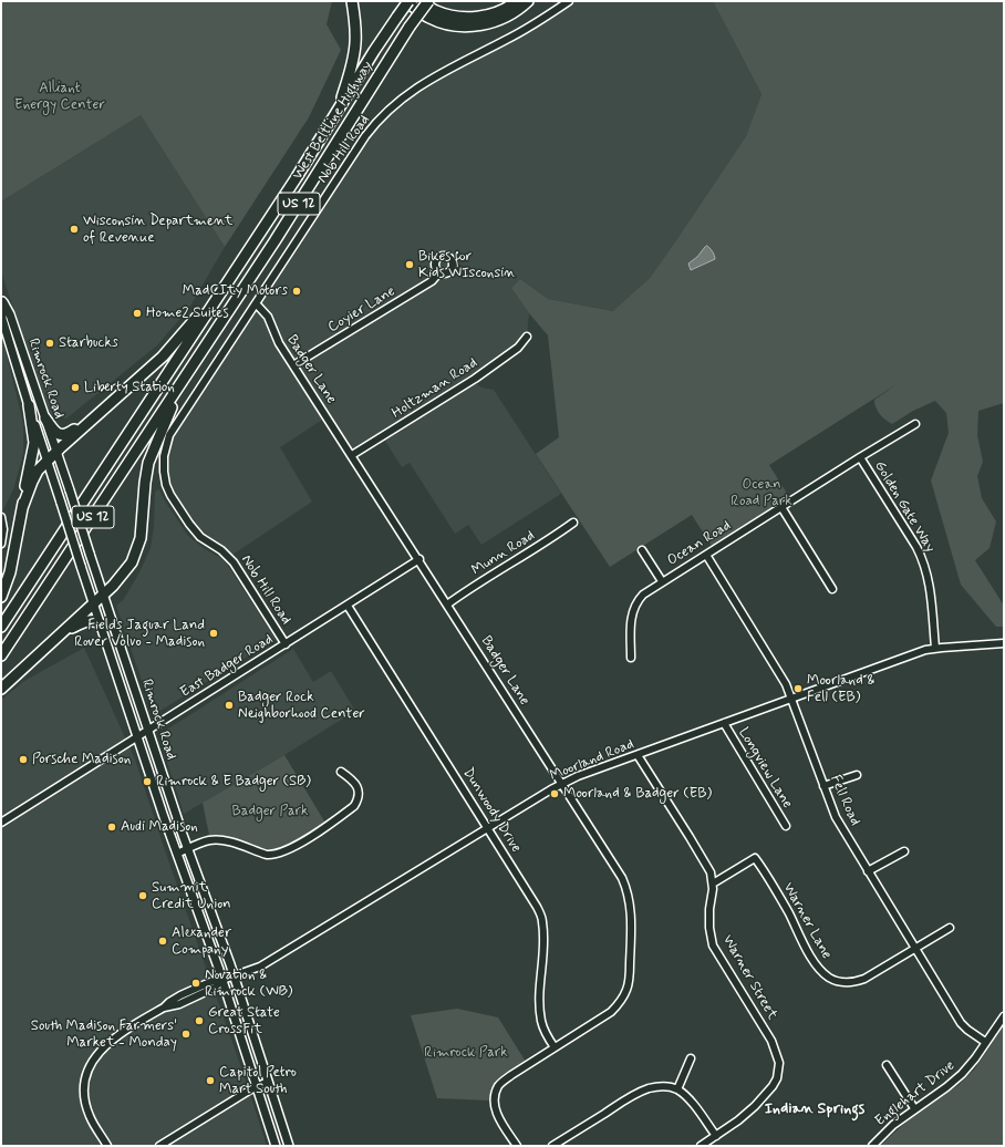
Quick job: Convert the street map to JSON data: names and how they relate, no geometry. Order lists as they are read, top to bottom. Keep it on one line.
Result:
{"streets":{"highway":["West Beltline Highway","US 12"],"main road":["Rimrock Road"],"street":["Nob Hill Road","Coyier Lane","Badger Lane","Holtzman Road","Golden Gate Way","Ocean Road","Munn Road","East Badger Road","Moorland Road","Longview Lane","Fell Road","Dunwoody Drive","Warner Lane","Warner Street","Englehart Drive"]},"crossings":[["Nob Hill Road","Badger Lane"],["Nob Hill Road","East Badger Road"],["Coyier Lane","Badger Lane"],["Badger Lane","Holtzman Road"],["Badger Lane","Munn Road"],["Badger Lane","East Badger Road"],["Badger Lane","Moorland Road"],["Badger Lane","Dunwoody Drive"],["Rimrock Road","East Badger Road"],["Rimrock Road","Moorland Road"],["Golden Gate Way","Ocean Road"],["Golden Gate Way","Moorland Road"],["Ocean Road","Fell Road"],["East Badger Road","Dunwoody Drive"],["Moorland Road","Longview Lane"],["Moorland Road","Fell Road"],["Moorland Road","Dunwoody Drive"],["Moorland Road","Warner Street"],["Fell Road","Warner Lane"],["Fell Road","Englehart Drive"],["Warner Lane","Warner Street"]],"districts":["Indian Springs"],"parks":["Alliant Energy Center","Ocean Road Park","Badger Park","Rimrock Park"],"places":["Wisconsin Department of Revenue","Bikes for Kids WIsconsin","MadCIty Motors","Home2 Suites","Starbucks","Liberty Station","Fields Jaguar Land Rover Volvo - Madison","Moorland & Fell (EB)","Badger Rock Neighborhood Center","Porsche Madison","Rimrock & E Badger (SB)","Moorland & Badger (EB)","Audi Madison","Summit Credit Union","Alexander Company","Novation & Rimrock (WB)","Great State CrossFit","South Madison Farmers' Market - Monday","Capitol Petro Mart South"]}
